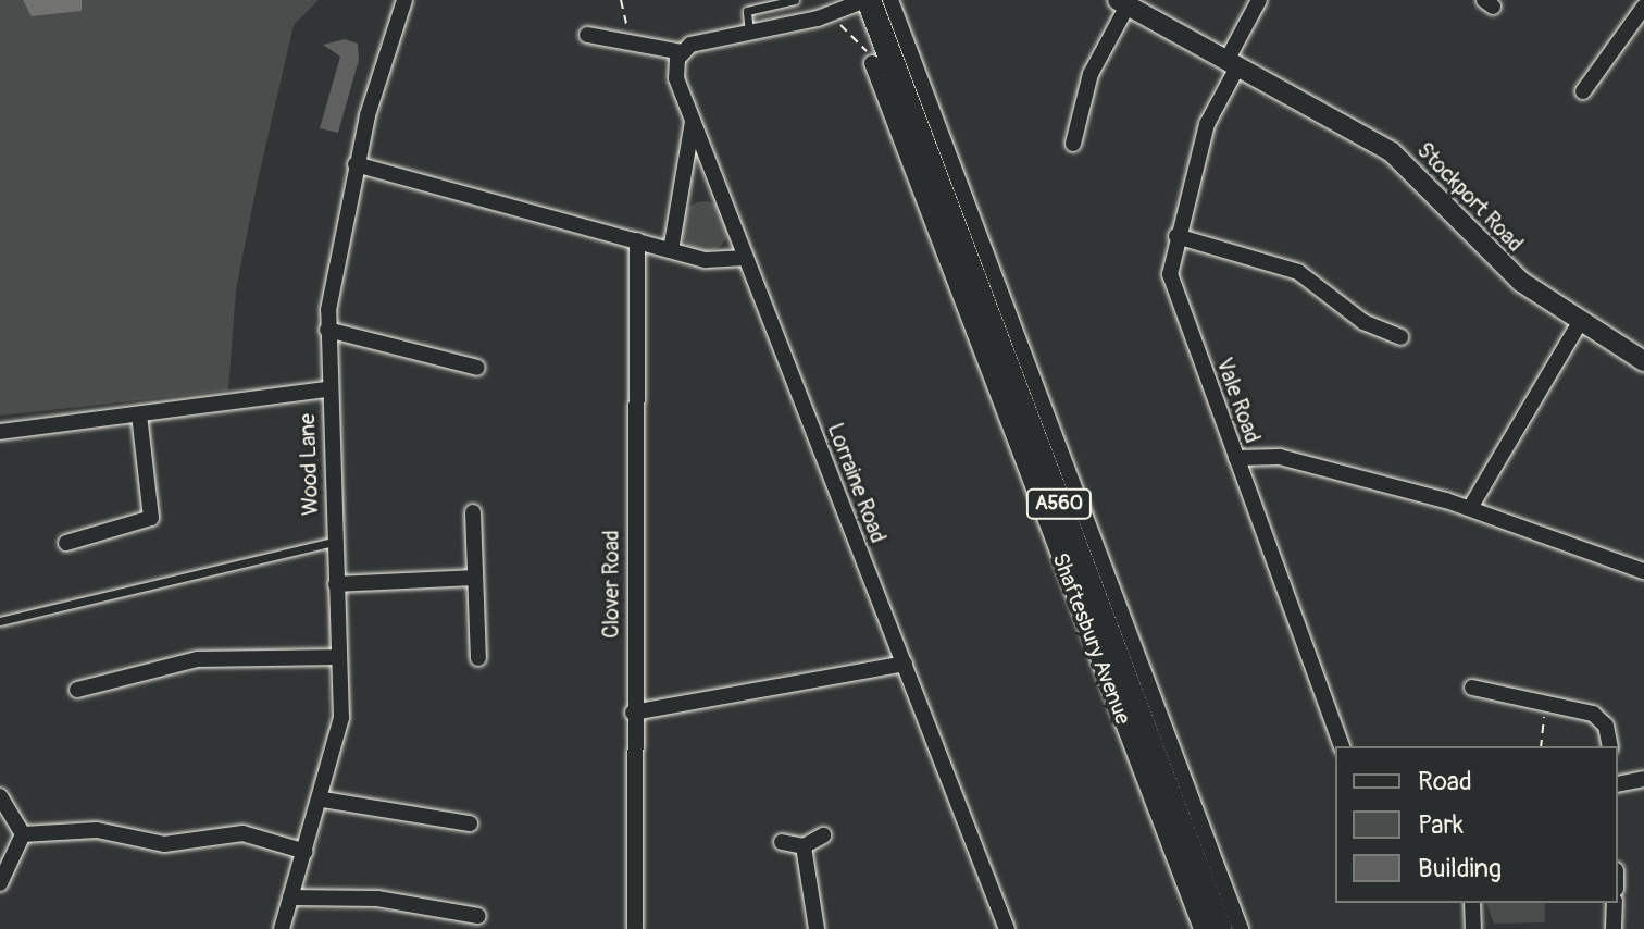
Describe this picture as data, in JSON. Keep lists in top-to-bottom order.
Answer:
{
  "streets": {
    "highway": ["A560", "Shaftesbury Avenue"],
    "main road": ["Stockport Road"],
    "street": [
      "Vale Road",
      "Wood Lane",
      "Lorraine Road",
      "Clover Road"
    ]
  },
  "crossings": [
    ["Stockport Road", "Vale Road"]
  ],
  "legend": ["Road", "Park", "Building"]
}
